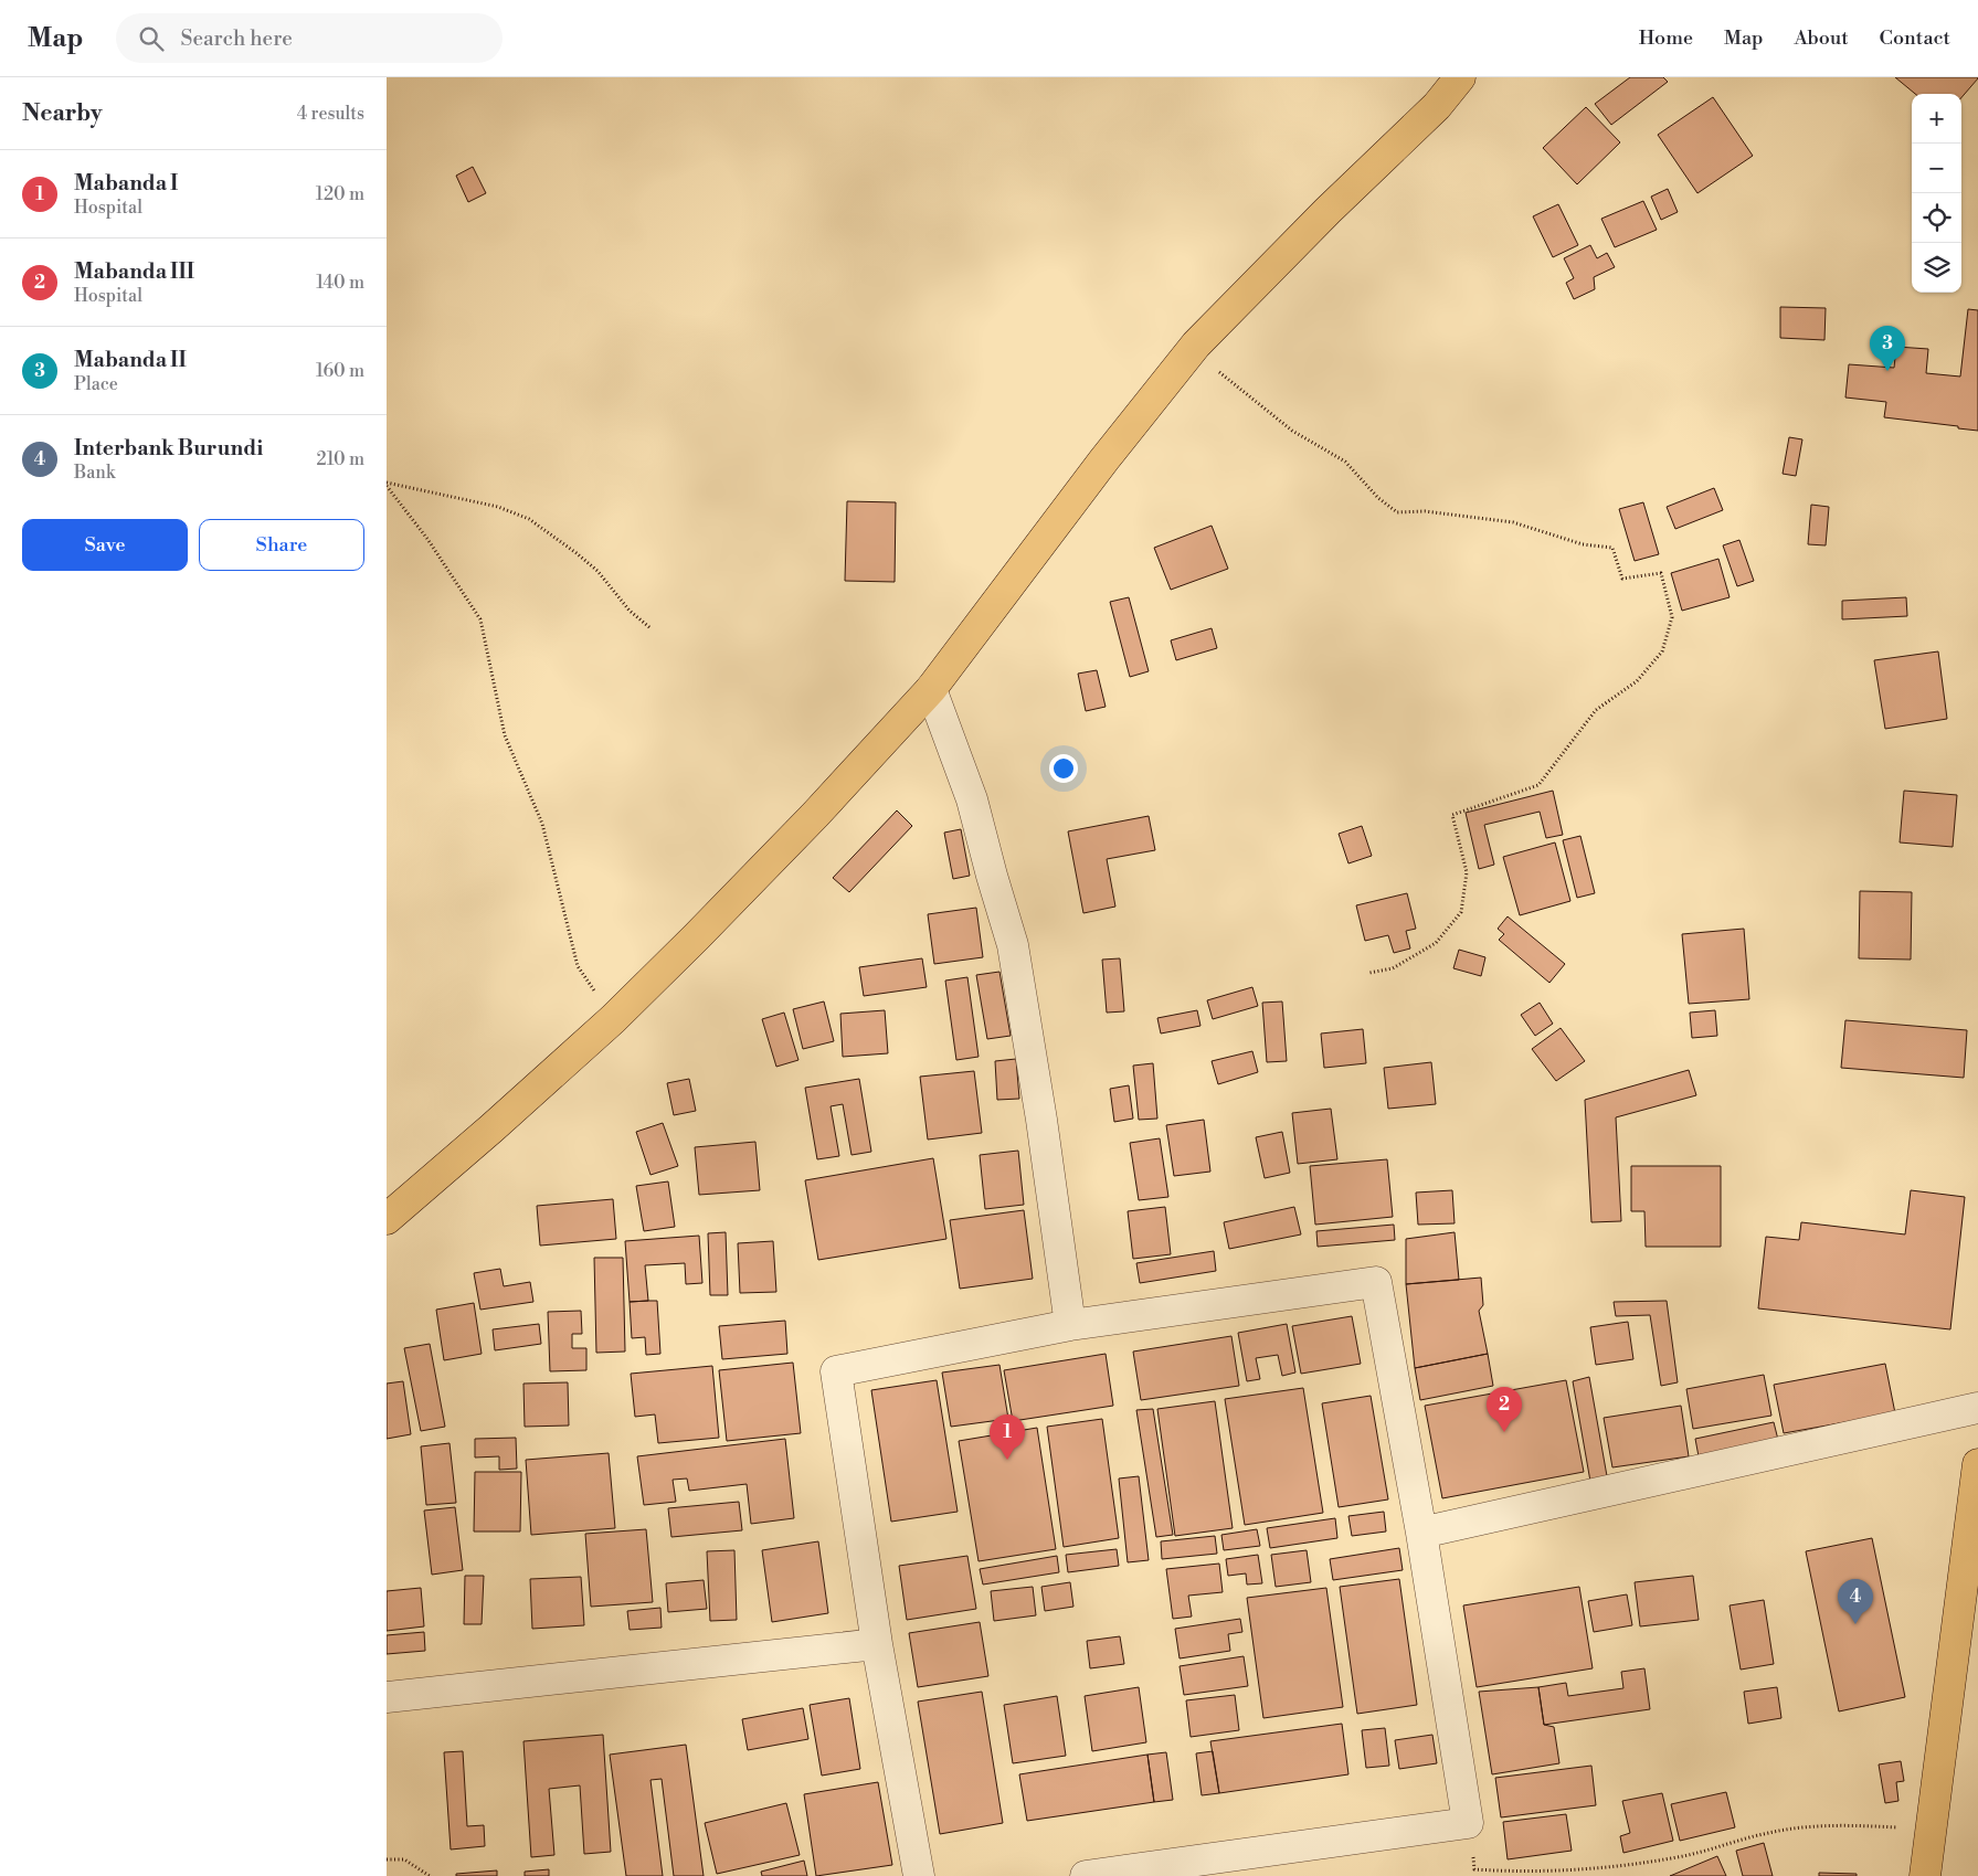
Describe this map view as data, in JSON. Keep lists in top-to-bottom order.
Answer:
{
  "page": {
    "header": "Map",
    "search": "Search here",
    "nav": [
      "Home",
      "Map",
      "About",
      "Contact"
    ],
    "heading": ["Nearby", "4 results"],
    "map_buttons": ["+", "−"],
    "list": [
      {
        "mark": "1",
        "name": "Mabanda I",
        "note": "Hospital",
        "value": "120 m"
      },
      {
        "mark": "2",
        "name": "Mabanda III",
        "note": "Hospital",
        "value": "140 m"
      },
      {
        "mark": "3",
        "name": "Mabanda II",
        "note": "Place",
        "value": "160 m"
      },
      {
        "mark": "4",
        "name": "Interbank Burundi",
        "note": "Bank",
        "value": "210 m"
      }
    ],
    "pins": [
      "3",
      "2",
      "1",
      "4"
    ],
    "buttons": ["Save", "Share"]
  }
}
